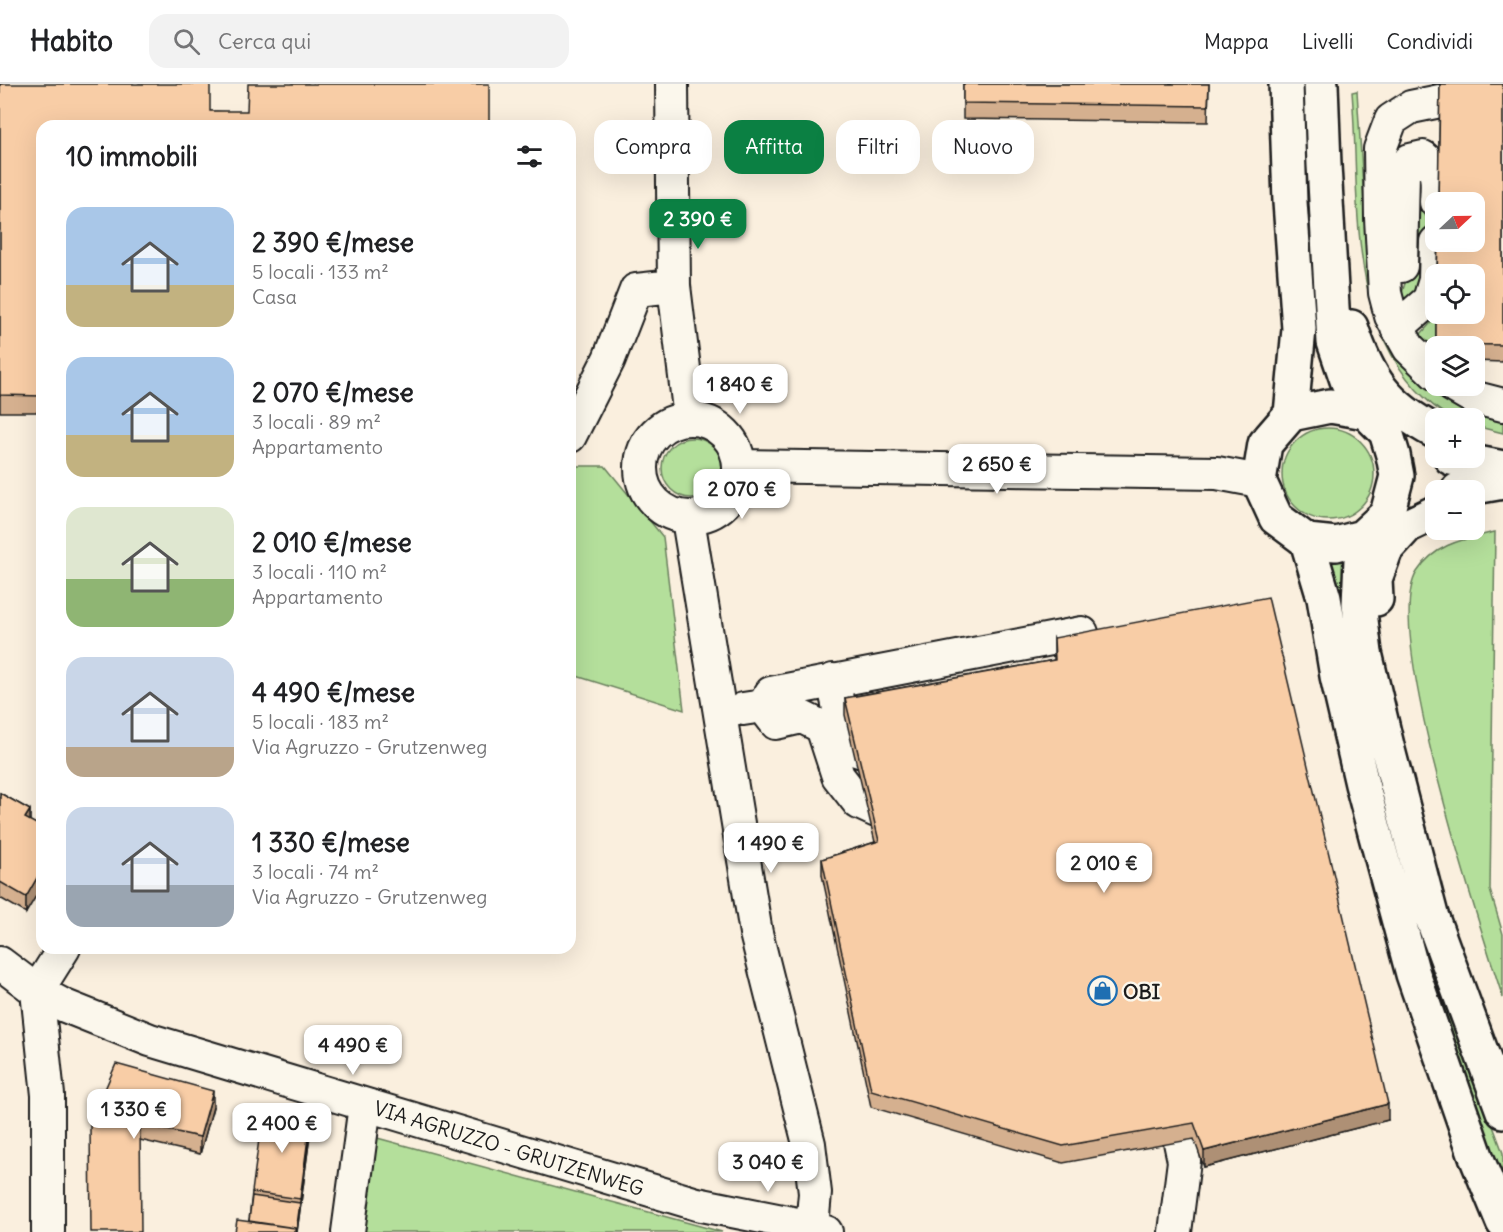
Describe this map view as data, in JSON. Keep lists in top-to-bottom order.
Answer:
{
  "streets": {
    "street": ["VIA AGRUZZO - GRUTZENWEG"]
  },
  "places": {
    "shop": ["OBI"]
  },
  "north": "right",
  "page": {
    "header": "Habito",
    "search": "Cerca qui",
    "nav": ["Mappa", "Livelli", "Condividi"],
    "chip": [
      "Compra",
      "Affitta",
      "Filtri",
      "Nuovo"
    ],
    "heading": "10 immobili",
    "map_buttons": ["+", "−"],
    "list": [
      {
        "name": "2 390 €/mese",
        "note": "5 locali · 133 m² · Casa"
      },
      {
        "name": "2 070 €/mese",
        "note": "3 locali · 89 m² · Appartamento"
      },
      {
        "name": "2 010 €/mese",
        "note": "3 locali · 110 m² · Appartamento"
      },
      {
        "name": "4 490 €/mese",
        "note": "5 locali · 183 m² · Via Agruzzo - Grutzenweg"
      },
      {
        "name": "1 330 €/mese",
        "note": "3 locali · 74 m² · Via Agruzzo - Grutzenweg"
      }
    ],
    "price": [
      "2 390 €",
      "1 840 €",
      "2 650 €",
      "2 070 €",
      "1 490 €",
      "2 010 €",
      "4 490 €",
      "1 330 €",
      "2 400 €",
      "3 040 €"
    ]
  }
}
